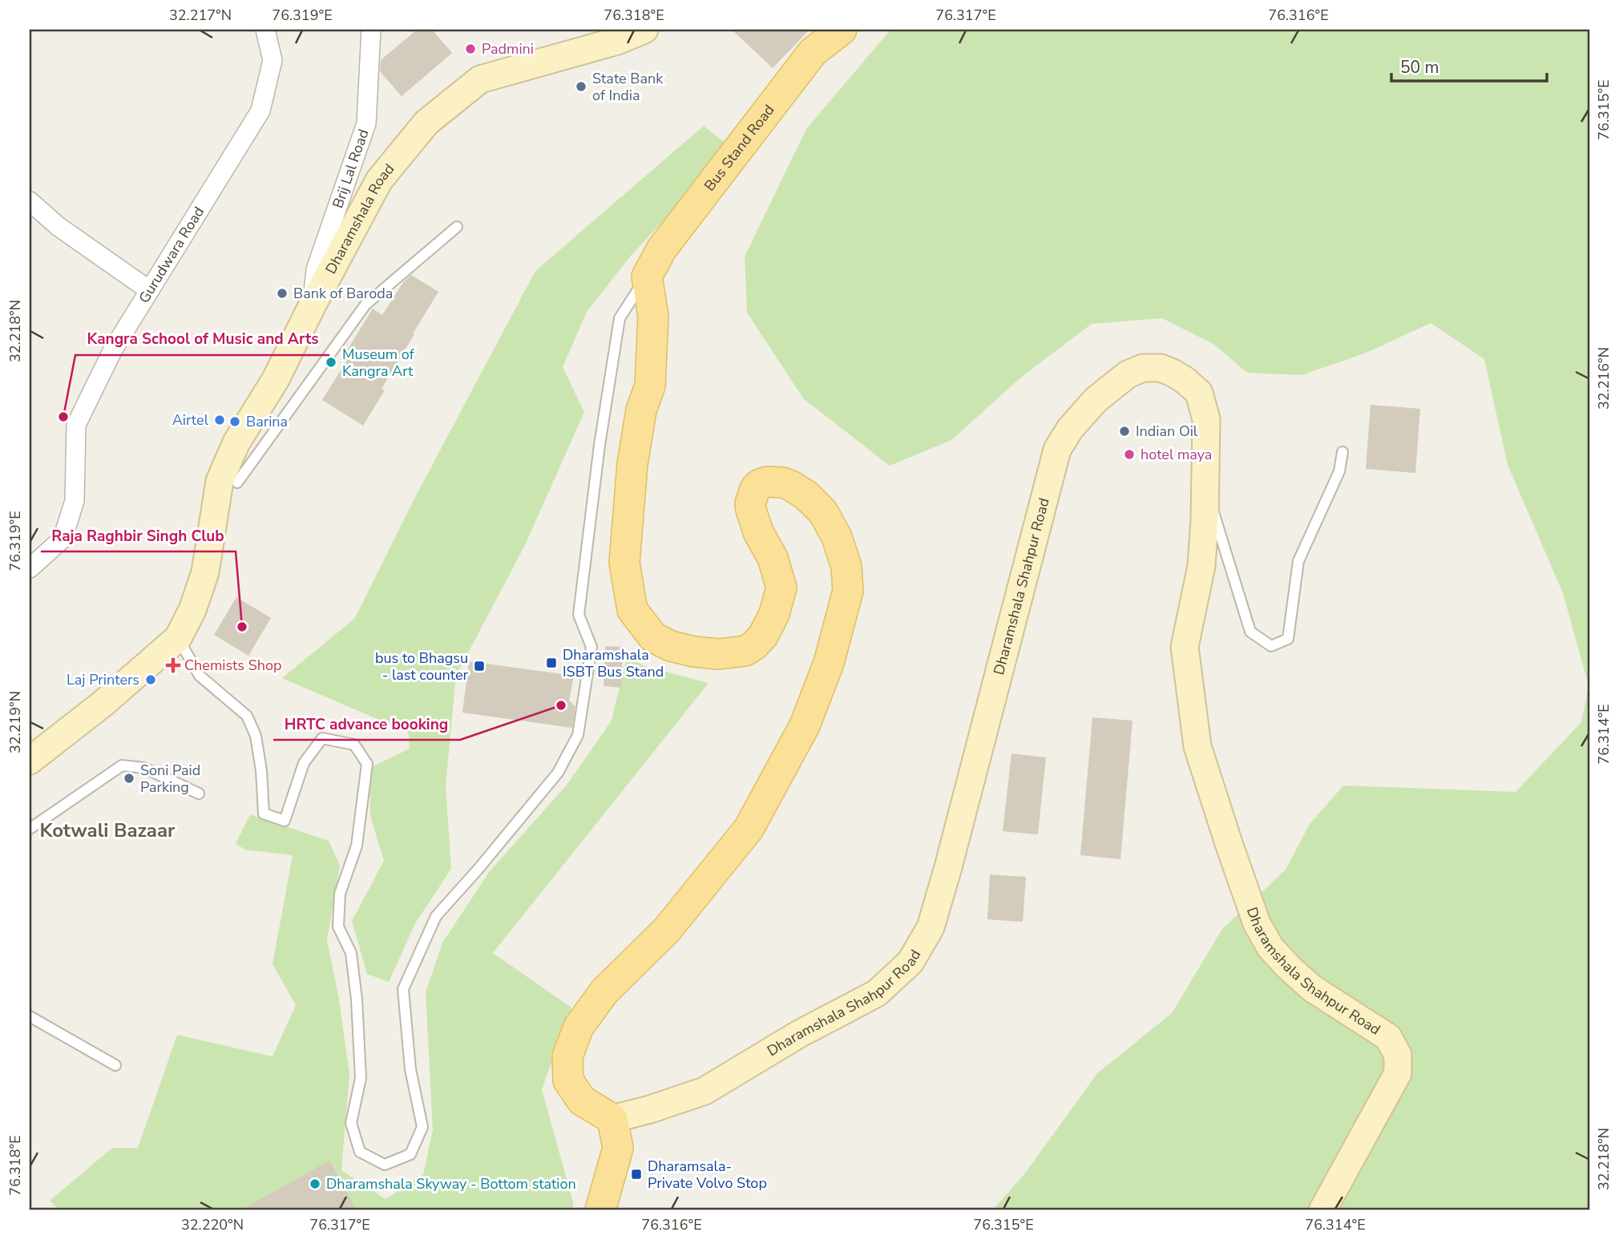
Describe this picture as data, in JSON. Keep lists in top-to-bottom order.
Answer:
{
  "streets": {
    "main road": ["Bus Stand Road", "Dharamshala Road", "Dharamshala Shahpur Road"],
    "street": ["Brij Lal Road", "Gurudwara Road"]
  },
  "crossings": [
    ["Brij Lal Road", "Dharamshala Road"]
  ],
  "districts": ["Kotwali Bazaar"],
  "places": {
    "other": [
      "Padmini",
      "State Bank of India",
      "Bank of Baroda",
      "Museum of Kangra Art",
      "Kangra School of Music and Arts",
      "Airtel",
      "Barina",
      "Indian Oil",
      "hotel maya",
      "Raja Raghbir Singh Club",
      "Laj Printers",
      "HRTC advance booking",
      "Soni Paid Parking",
      "Dharamshala Skyway - Bottom station"
    ],
    "transit": ["Dharamshala ISBT Bus Stand", "bus to Bhagsu - last counter", "Dharamsala- Private Volvo Stop"],
    "health": ["Chemists Shop"]
  },
  "scale_bar": "50 m",
  "coordinates": [
    "32.217°N",
    "76.319°E",
    "76.318°E",
    "76.317°E",
    "76.316°E",
    "76.315°E",
    "32.218°N",
    "32.216°N",
    "32.219°N",
    "76.314°E",
    "32.220°N"
  ]
}
